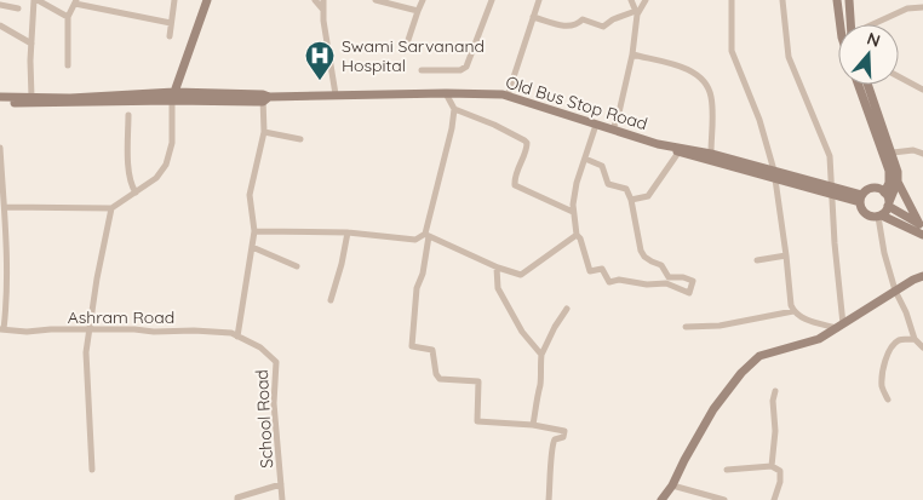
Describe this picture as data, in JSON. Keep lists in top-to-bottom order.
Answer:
{
  "streets": {
    "street": ["Old Bus Stop Road", "Ashram Road", "School Road"]
  },
  "crossings": [
    ["Ashram Road", "School Road"]
  ],
  "places": {
    "hospital": ["Swami Sarvanand Hospital"]
  },
  "north": "top"
}
